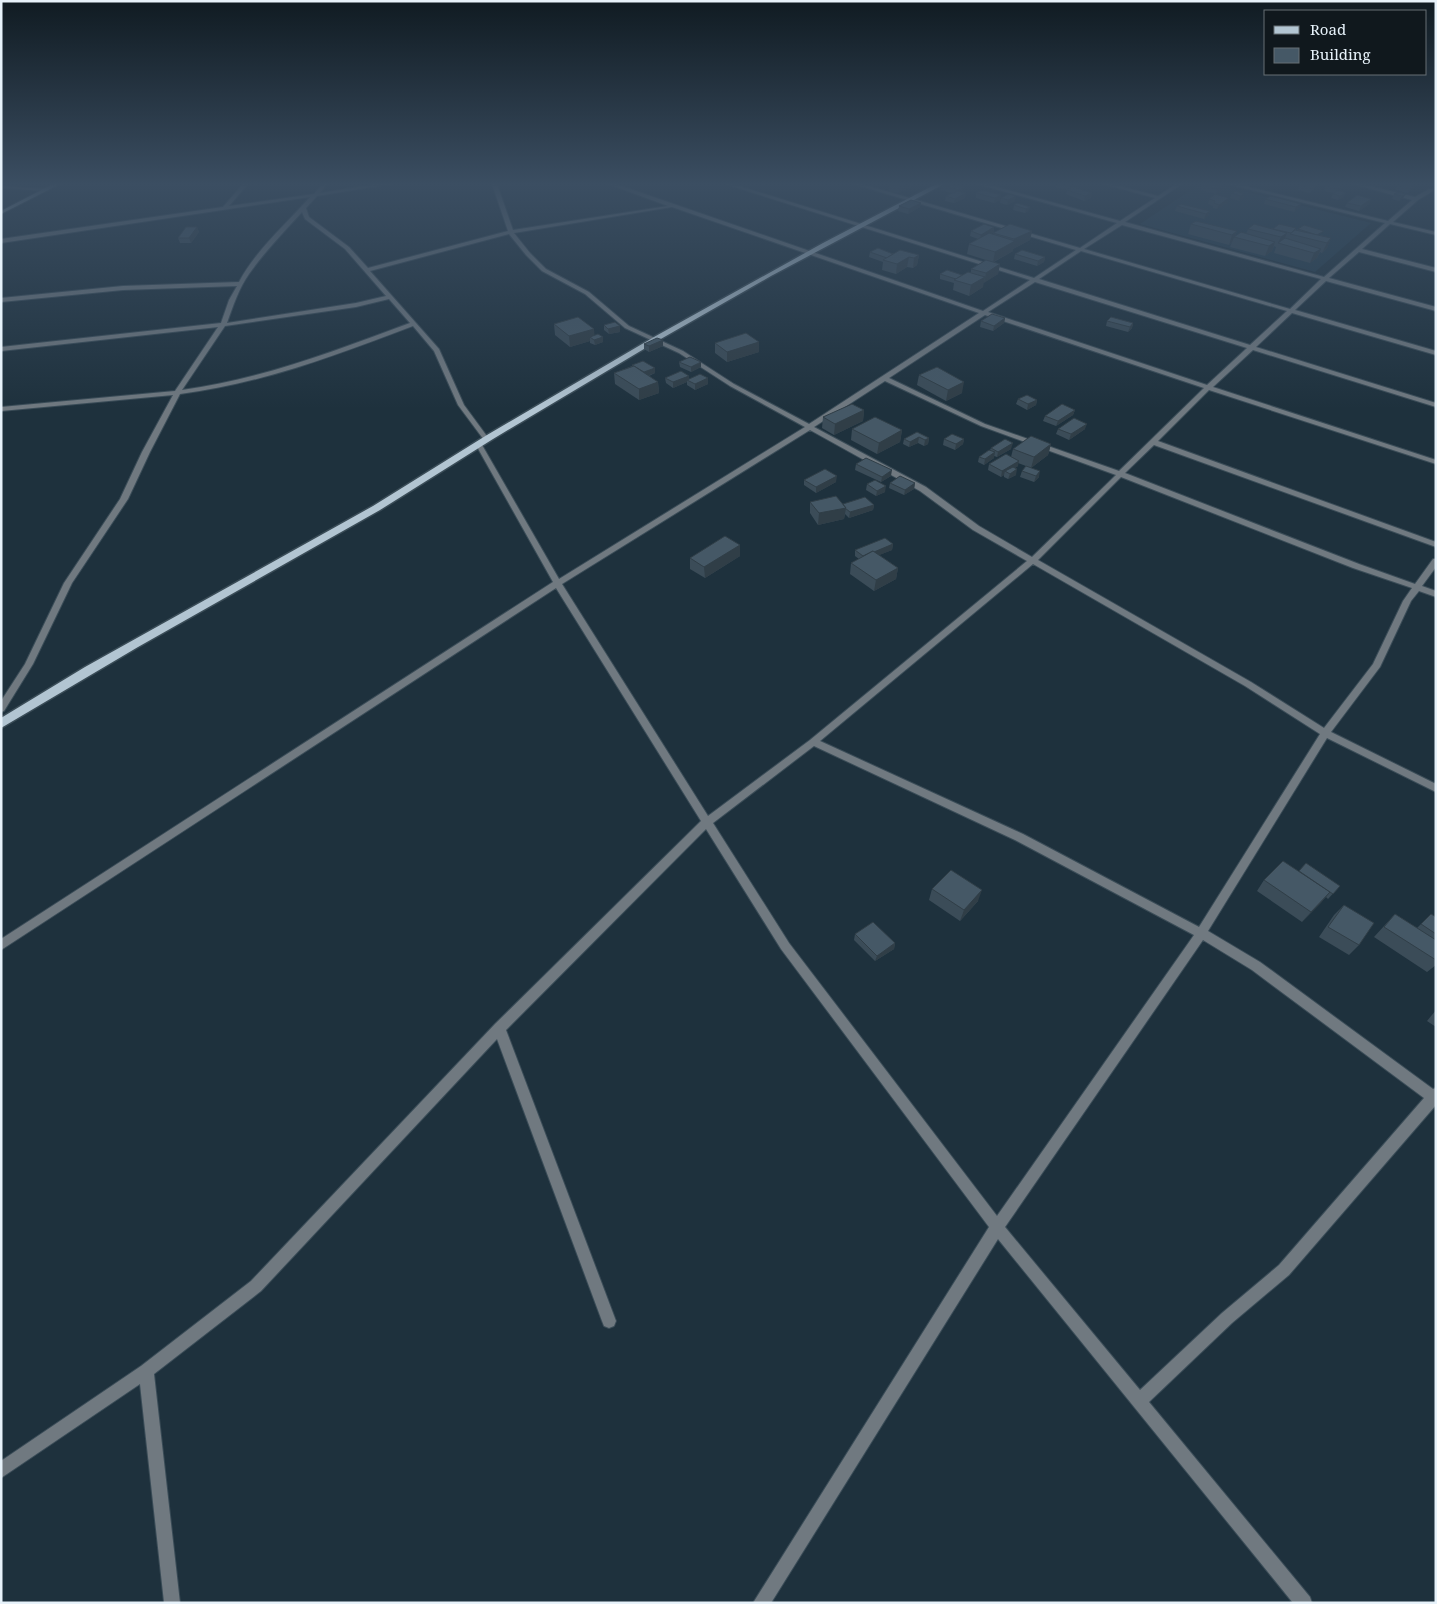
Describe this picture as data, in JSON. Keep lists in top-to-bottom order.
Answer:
{
  "legend": ["Road", "Building"]
}
